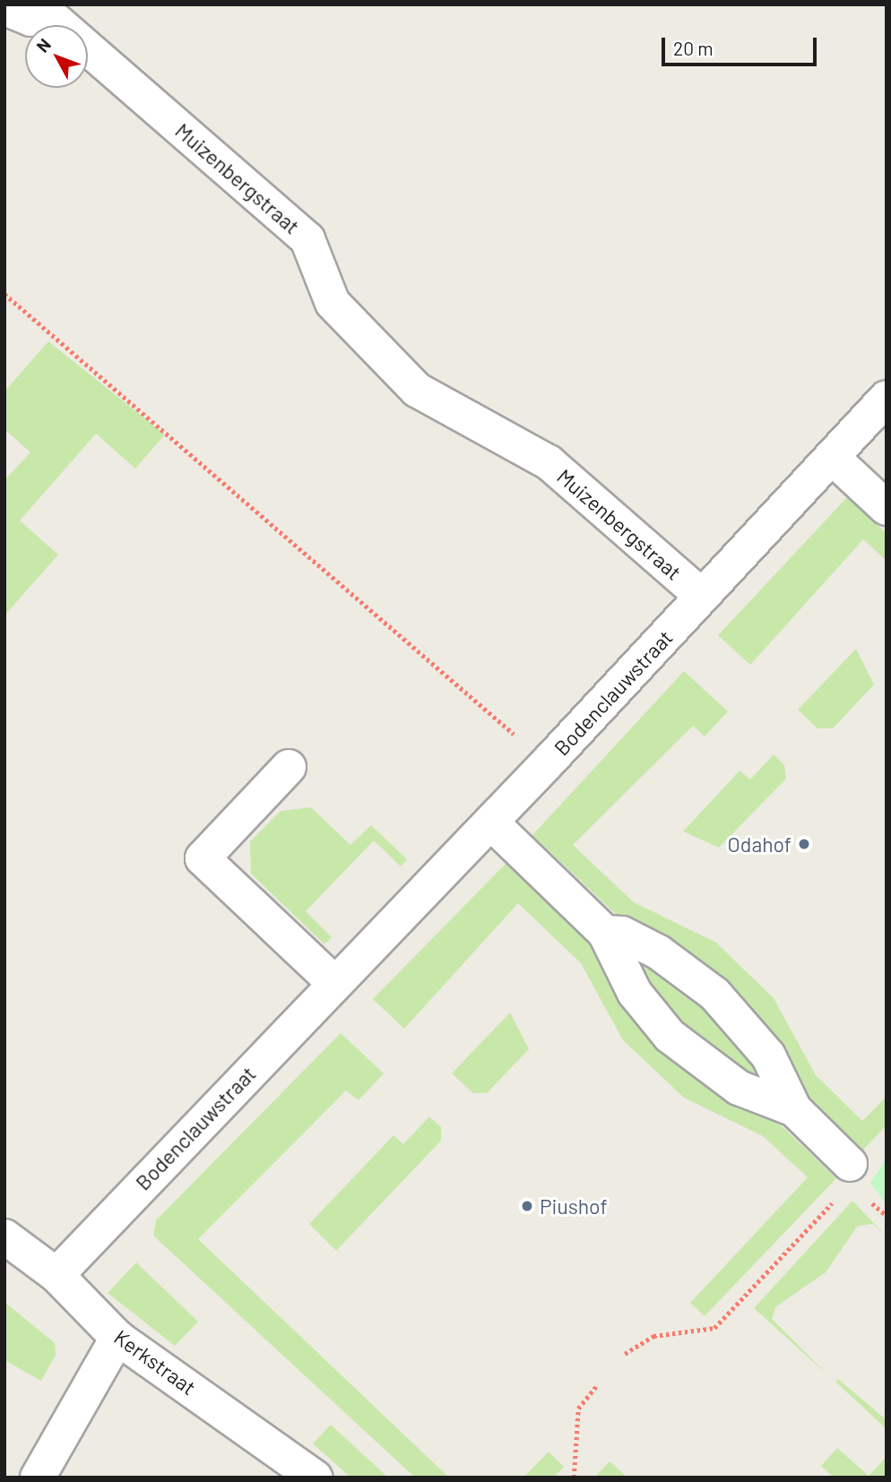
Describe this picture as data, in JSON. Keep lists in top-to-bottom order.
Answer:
{
  "streets": {
    "street": ["Muizenbergstraat", "Bodenclauwstraat", "Kerkstraat"]
  },
  "crossings": [
    ["Muizenbergstraat", "Bodenclauwstraat"],
    ["Bodenclauwstraat", "Kerkstraat"]
  ],
  "places": ["Odahof", "Piushof"],
  "scale_bar": "20 m",
  "north": "top left"
}
